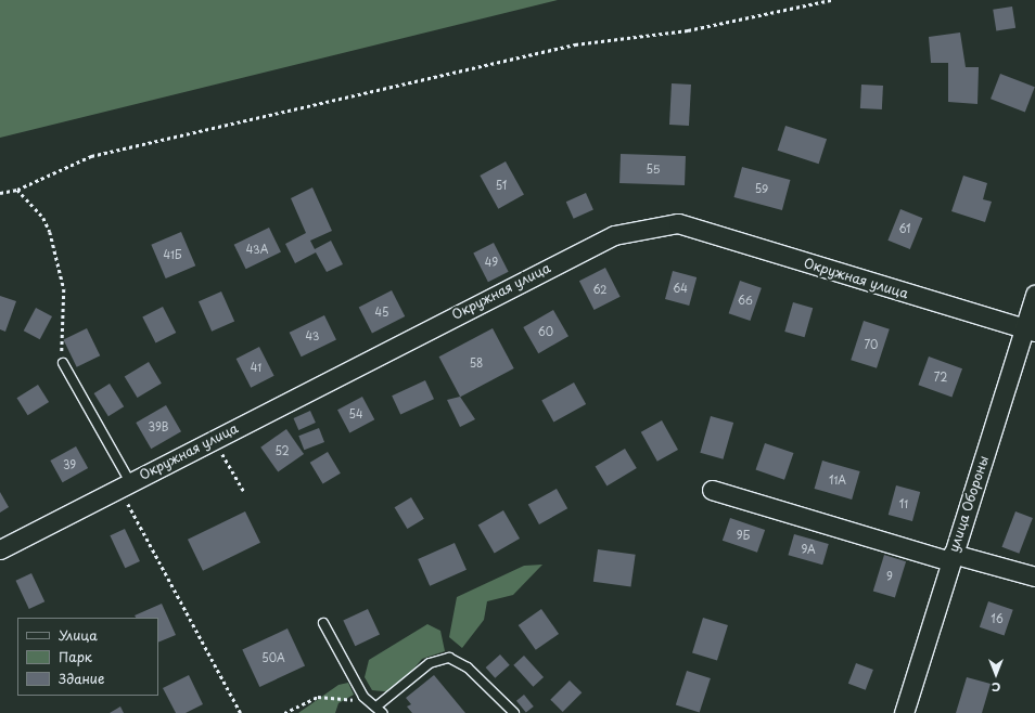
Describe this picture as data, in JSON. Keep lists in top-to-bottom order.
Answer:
{
  "streets": {
    "street": ["Окружная улица", "улица Обороны"]
  },
  "crossings": [
    ["Окружная улица", "улица Обороны"]
  ],
  "house_numbers": [
    "55",
    "51",
    "59",
    "61",
    "43А",
    "41Б",
    "49",
    "64",
    "62",
    "66",
    "45",
    "60",
    "43",
    "70",
    "58",
    "41",
    "72",
    "54",
    "39В",
    "52",
    "39",
    "11А",
    "11",
    "9Б",
    "9А",
    "9",
    "16",
    "50А"
  ],
  "legend": ["Улица", "Парк", "Здание"],
  "north": "bottom"
}
